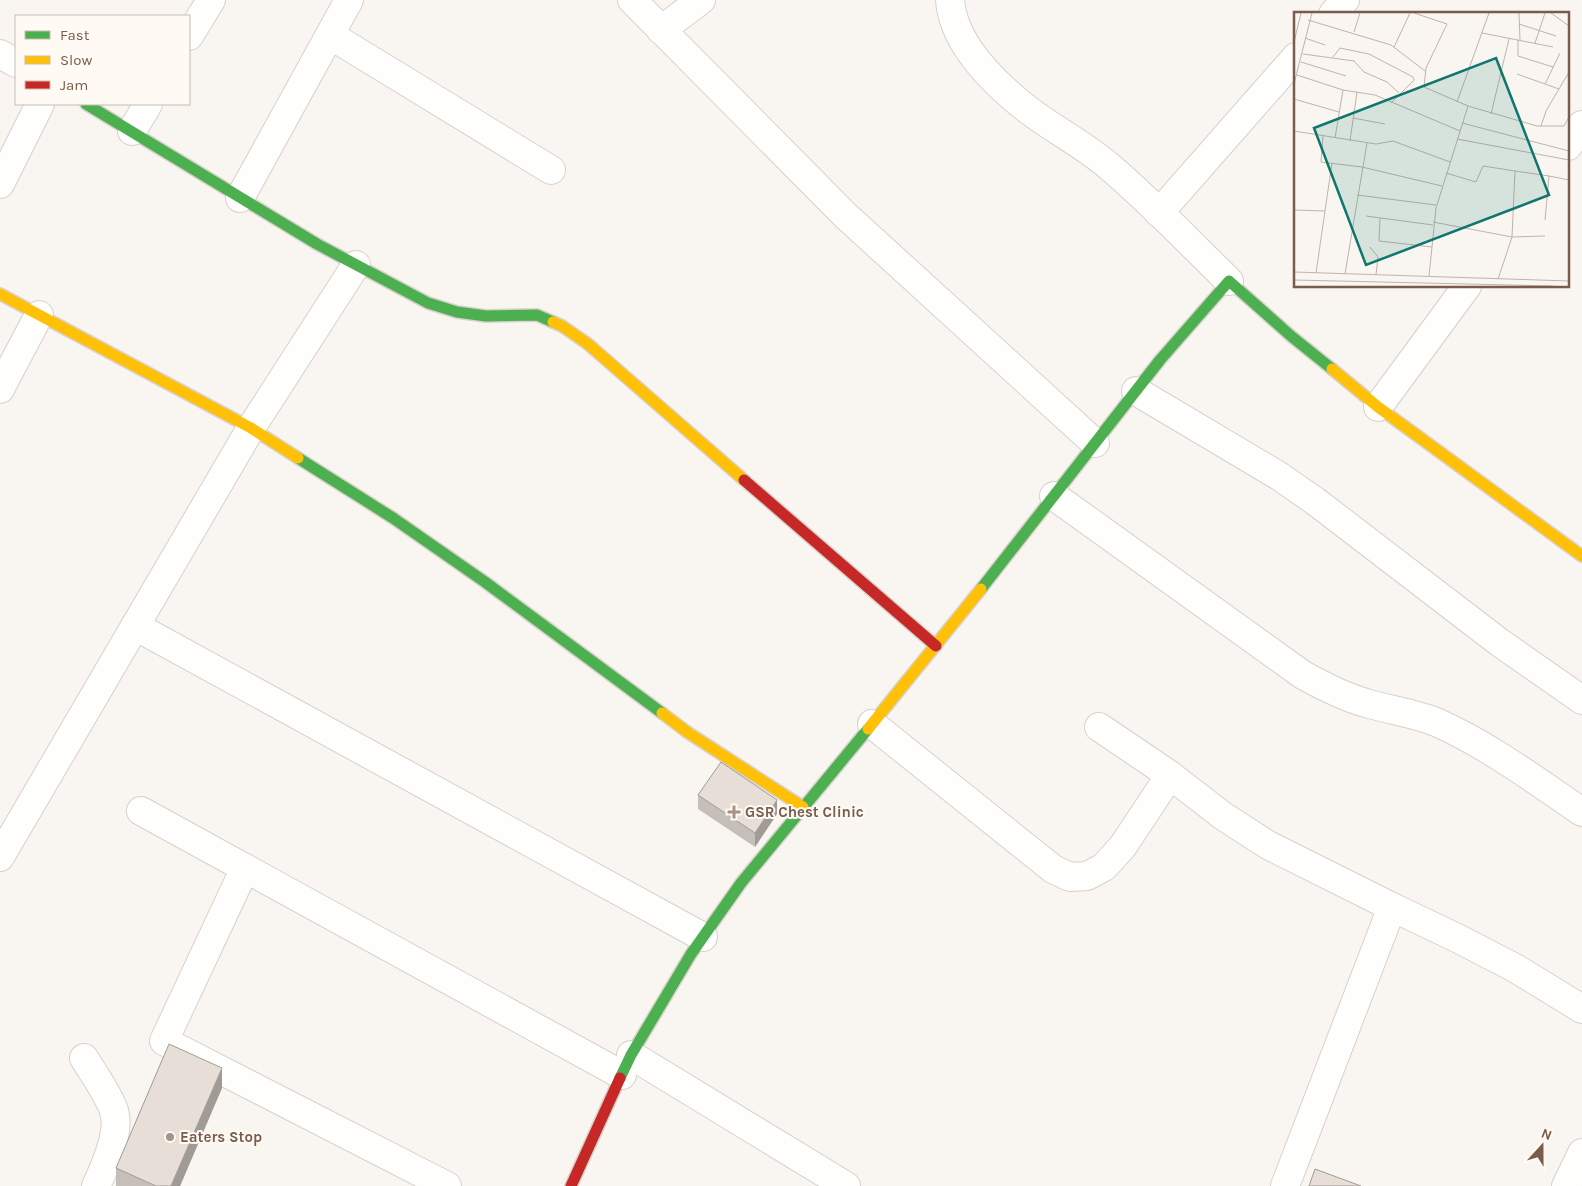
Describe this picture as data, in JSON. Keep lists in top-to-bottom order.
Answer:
{
  "places": {
    "health": ["GSR Chest Clinic"],
    "other": ["Eaters Stop"]
  },
  "legend": ["Fast", "Slow", "Jam"],
  "north": "top"
}
